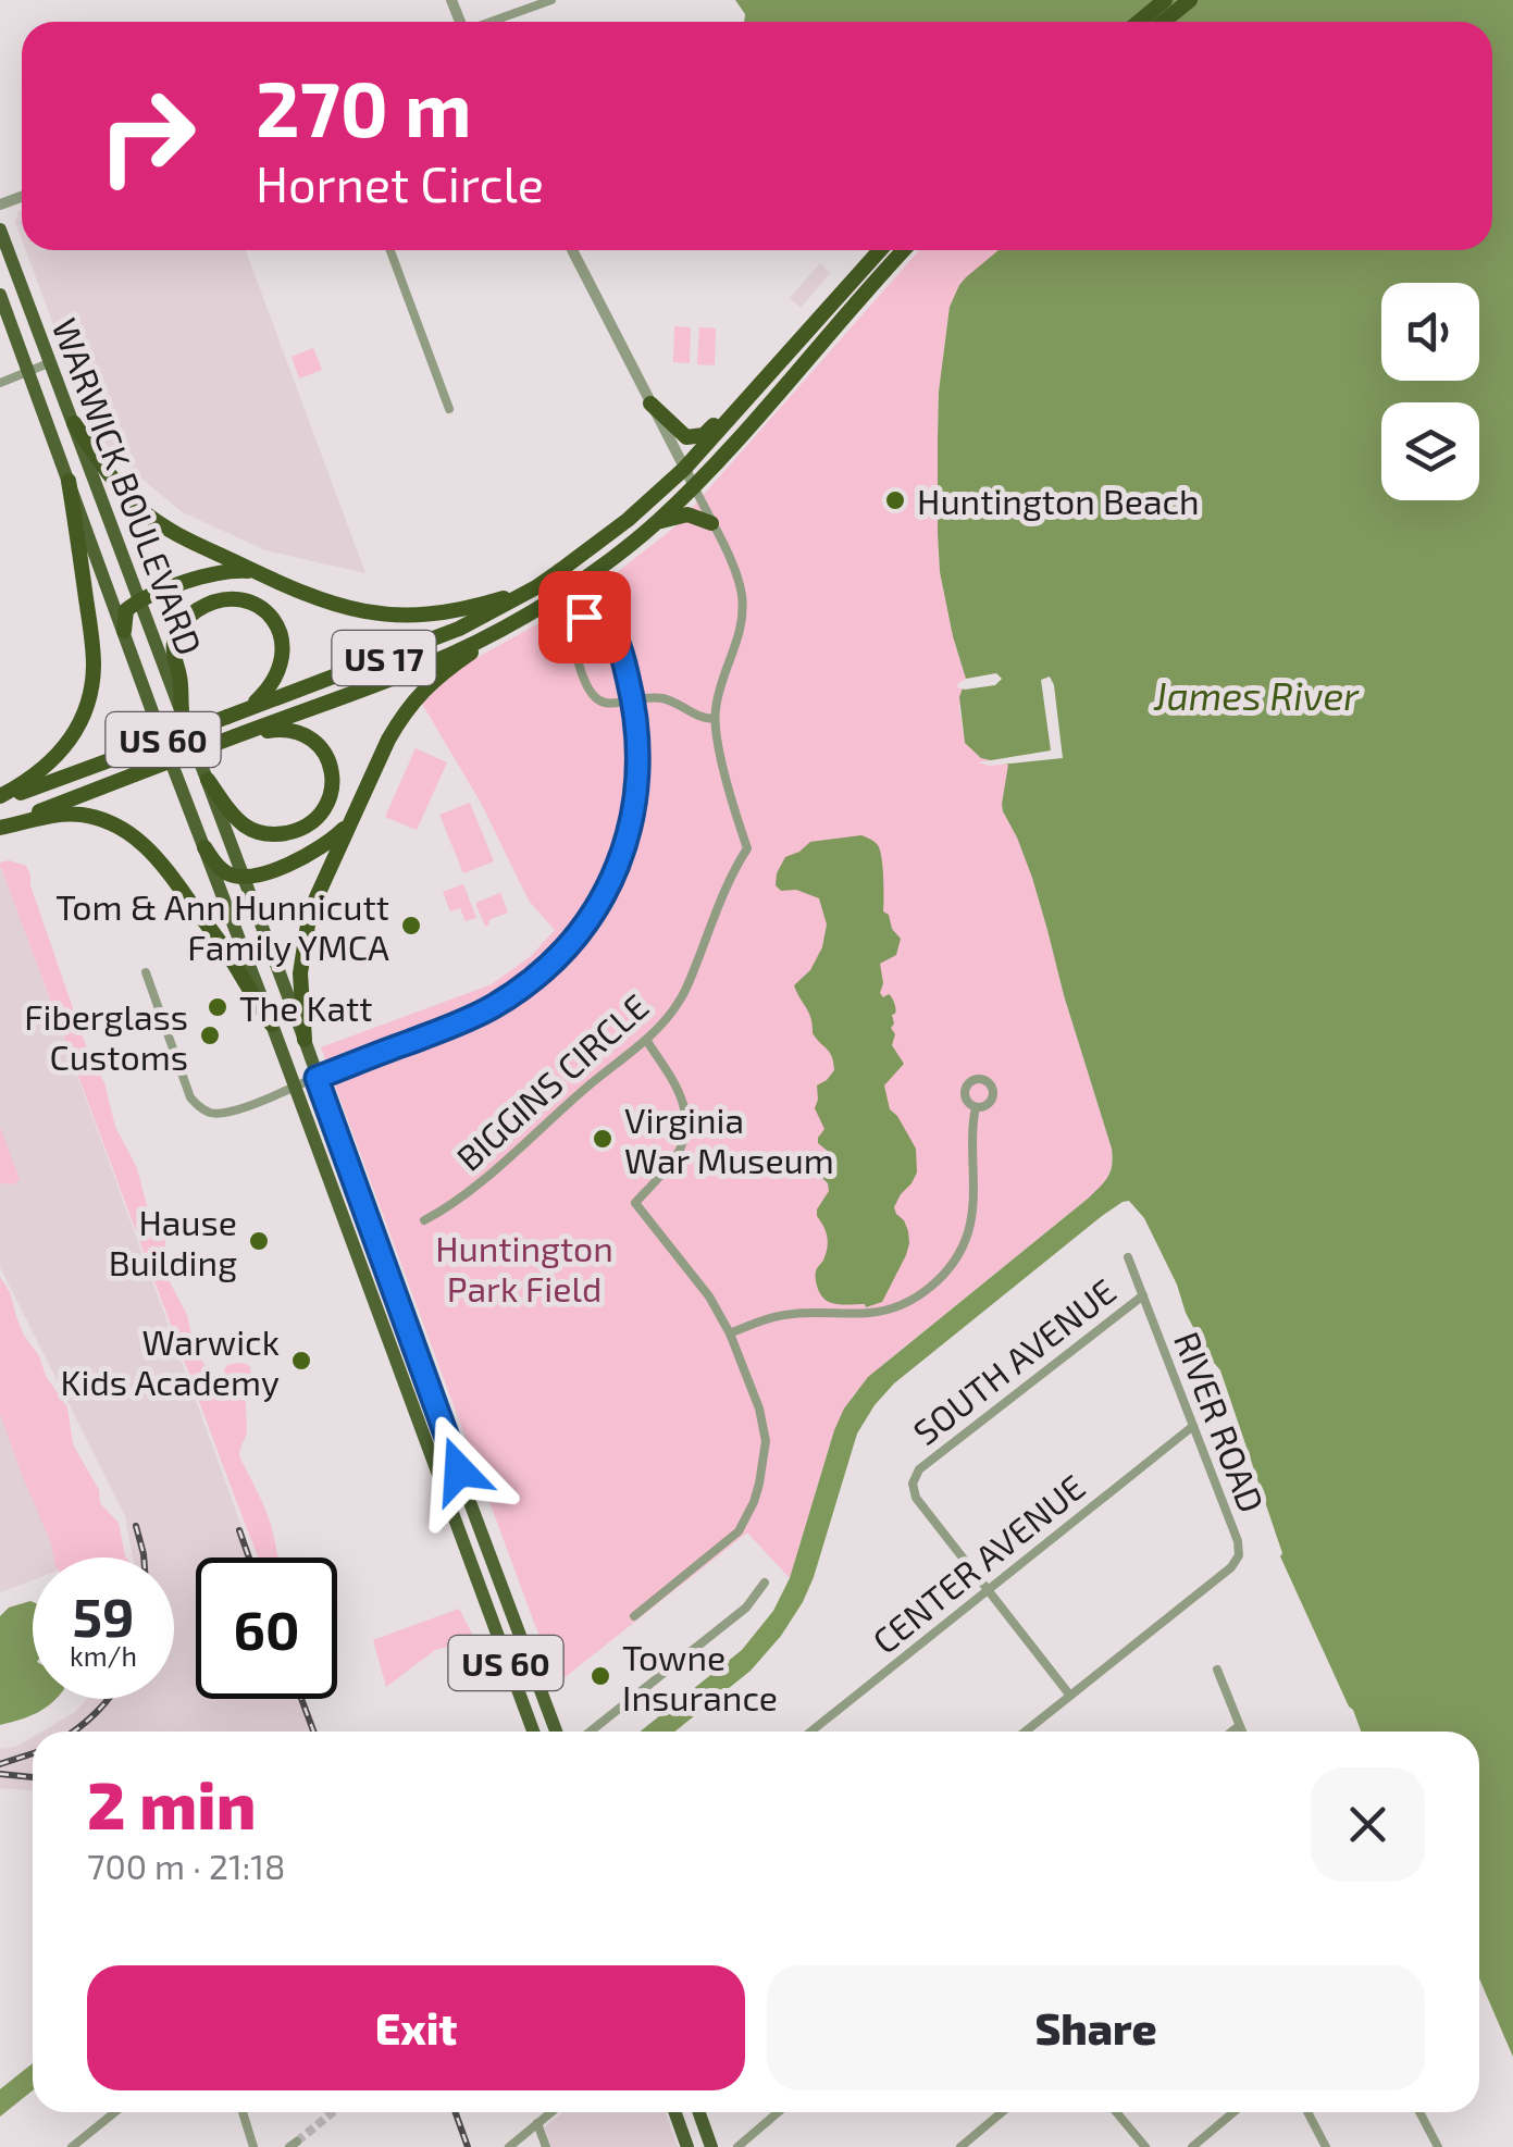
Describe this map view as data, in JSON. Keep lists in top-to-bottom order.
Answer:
{
  "streets": {
    "highway": ["US 17"],
    "main road": ["WARWICK BOULEVARD", "US 60"],
    "street": [
      "BIGGINS CIRCLE",
      "SOUTH AVENUE",
      "RIVER ROAD",
      "CENTER AVENUE"
    ]
  },
  "crossings": [
    ["SOUTH AVENUE", "RIVER ROAD"],
    ["SOUTH AVENUE", "CENTER AVENUE"],
    ["RIVER ROAD", "CENTER AVENUE"]
  ],
  "water": ["James River"],
  "parks": ["Huntington Park Field"],
  "places": [
    "Huntington Beach",
    "Tom & Ann Hunnicutt Family YMCA",
    "The Katt",
    "Fiberglass Customs",
    "Virginia War Museum",
    "Hause Building",
    "Warwick Kids Academy",
    "Towne Insurance"
  ],
  "page": {
    "turn": ["270 m", "Hornet Circle"],
    "speed": "59 km/h",
    "limit": "60",
    "heading": ["2 min", "700 m · 21:18"],
    "buttons": ["Exit", "Share"]
  }
}
